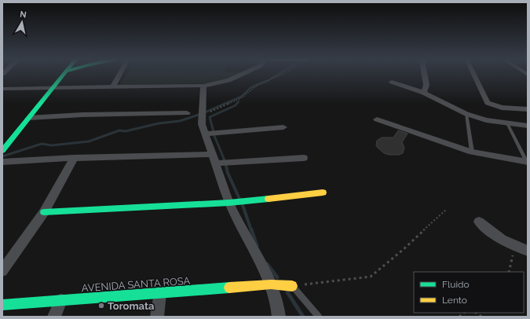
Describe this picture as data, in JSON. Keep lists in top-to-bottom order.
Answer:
{
  "streets": {
    "street": ["AVENIDA SANTA ROSA"]
  },
  "places": ["Toromata"],
  "legend": ["Fluido", "Lento"],
  "north": "top"
}
